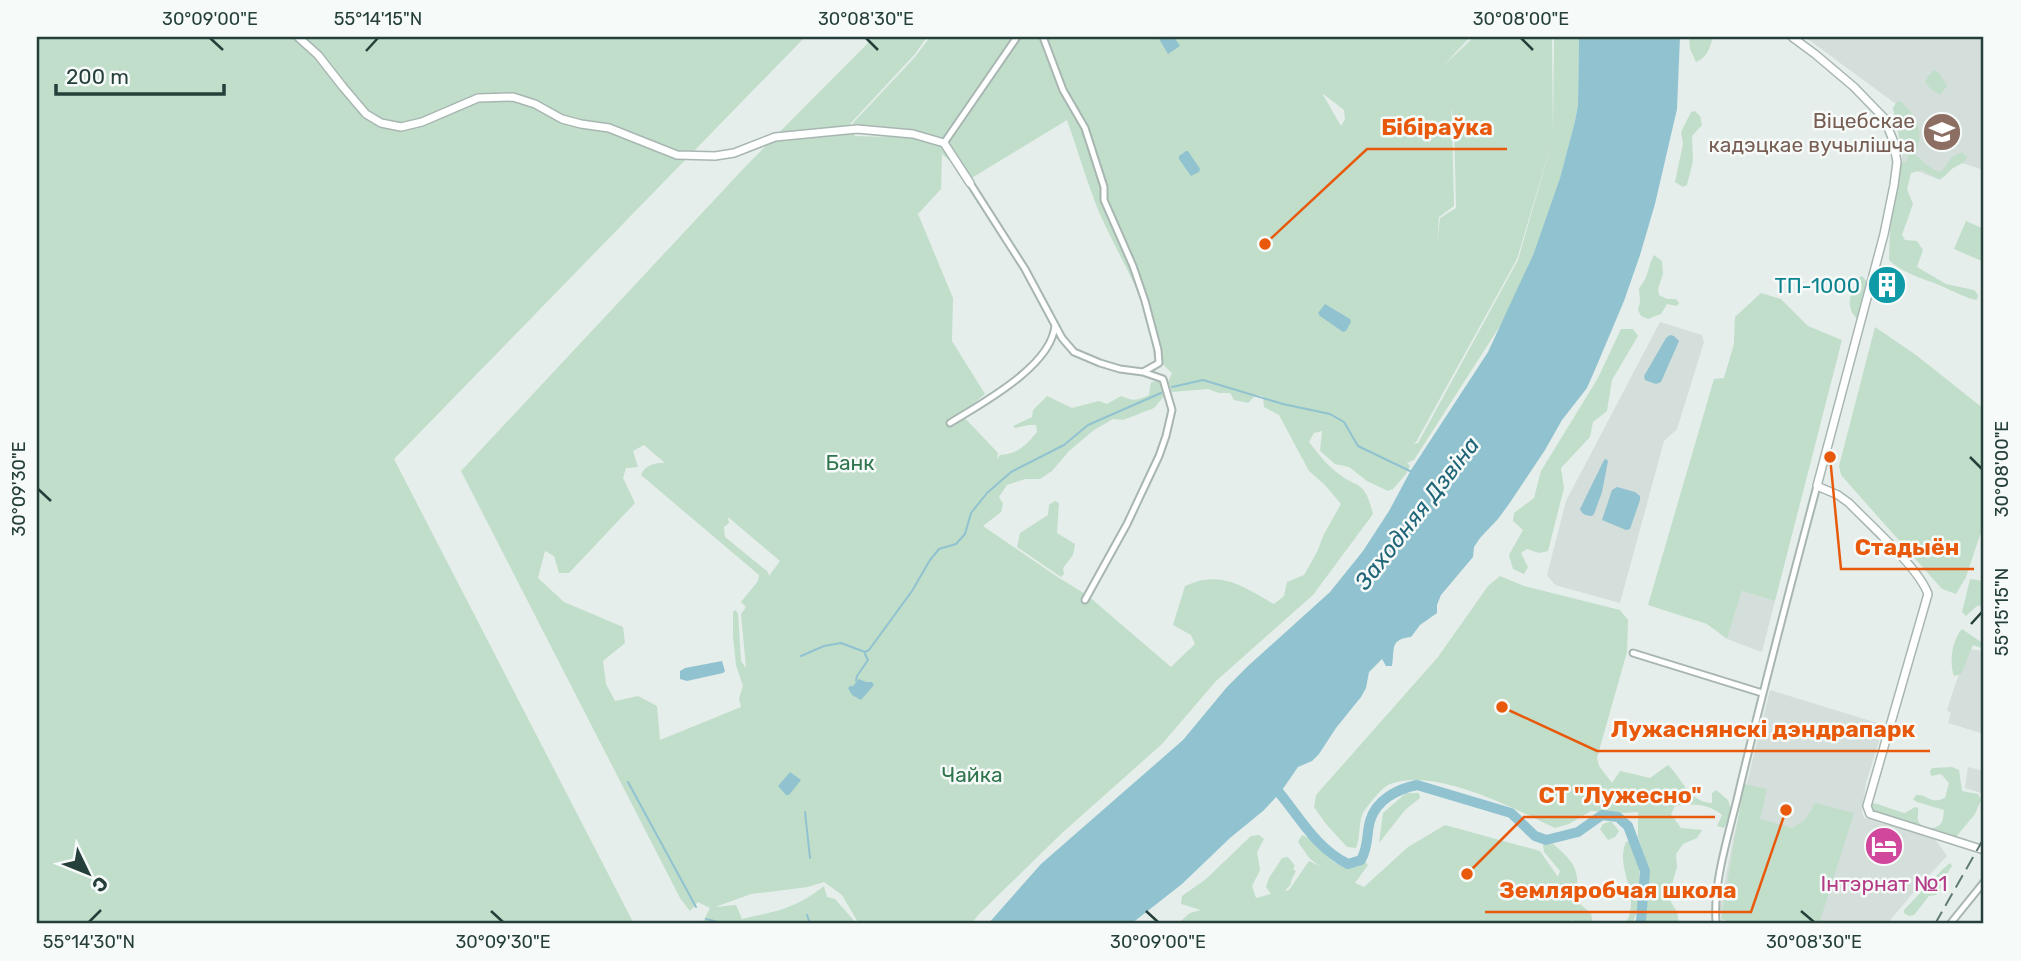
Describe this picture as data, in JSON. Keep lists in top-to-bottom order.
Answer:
{
  "water": ["Заходняя Дзвіна"],
  "parks": ["Банк", "Чайка"],
  "places": {
    "school or university": ["Віцебскае кадэцкае вучылішча"],
    "other": [
      "Бібіраўка",
      "Стадыён",
      "Лужаснянскі дэндрапарк",
      "Земляробчая школа",
      "СТ \"Лужесно\""
    ],
    "building": ["ТП-1000"],
    "hotel": ["Інтэрнат №1"]
  },
  "scale_bar": "200 m",
  "north": "bottom right",
  "coordinates": [
    "30°09'00\"E",
    "55°14'15\"N",
    "30°08'30\"E",
    "30°08'00\"E",
    "30°09'30\"E",
    "55°15'15\"N",
    "55°14'30\"N"
  ]
}
